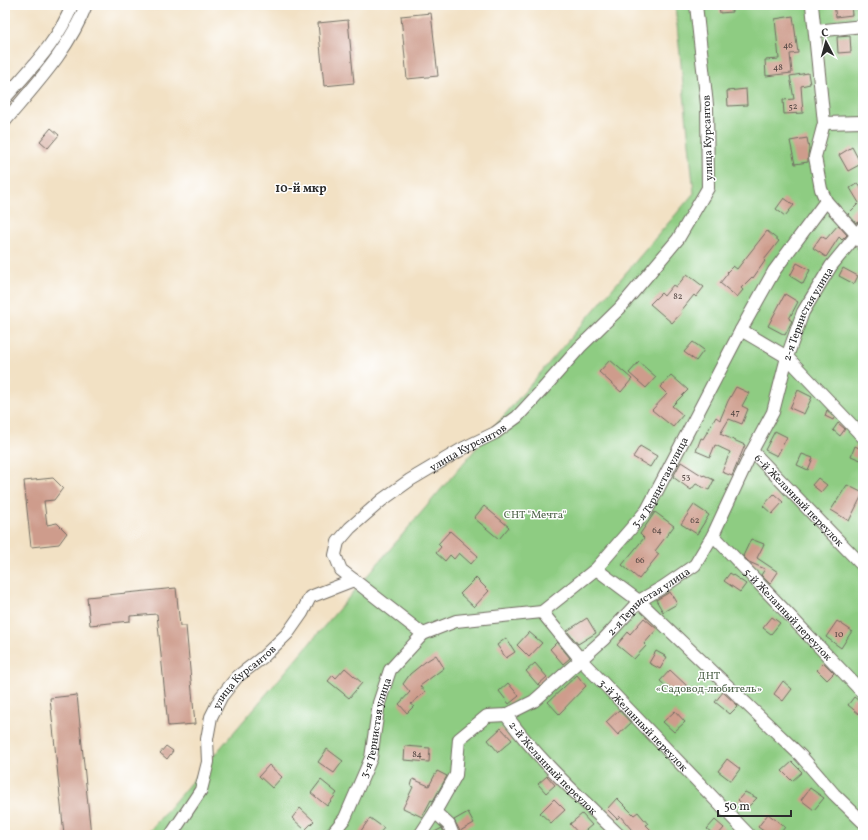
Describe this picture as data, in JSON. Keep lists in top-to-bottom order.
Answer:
{
  "streets": {
    "street": [
      "улица Курсантов",
      "2-я Тернистая улица",
      "3-я Тернистая улица",
      "6-й Желанный переулок",
      "5-й Желанный переулок",
      "3-й Желанный переулок",
      "2-й Желанный переулок"
    ]
  },
  "crossings": [
    ["2-я Тернистая улица", "6-й Желанный переулок"],
    ["2-я Тернистая улица", "5-й Желанный переулок"],
    ["2-я Тернистая улица", "3-й Желанный переулок"],
    ["2-я Тернистая улица", "2-й Желанный переулок"],
    ["3-я Тернистая улица", "3-й Желанный переулок"]
  ],
  "districts": ["10-й мкр"],
  "parks": ["СНТ \"Мечта\"", "ДНТ «Садовод-любитель»"],
  "house_numbers": [
    "46",
    "48",
    "52",
    "82",
    "47",
    "53",
    "62",
    "64",
    "66",
    "10",
    "84"
  ],
  "scale_bar": "50 m",
  "north": "top"
}
